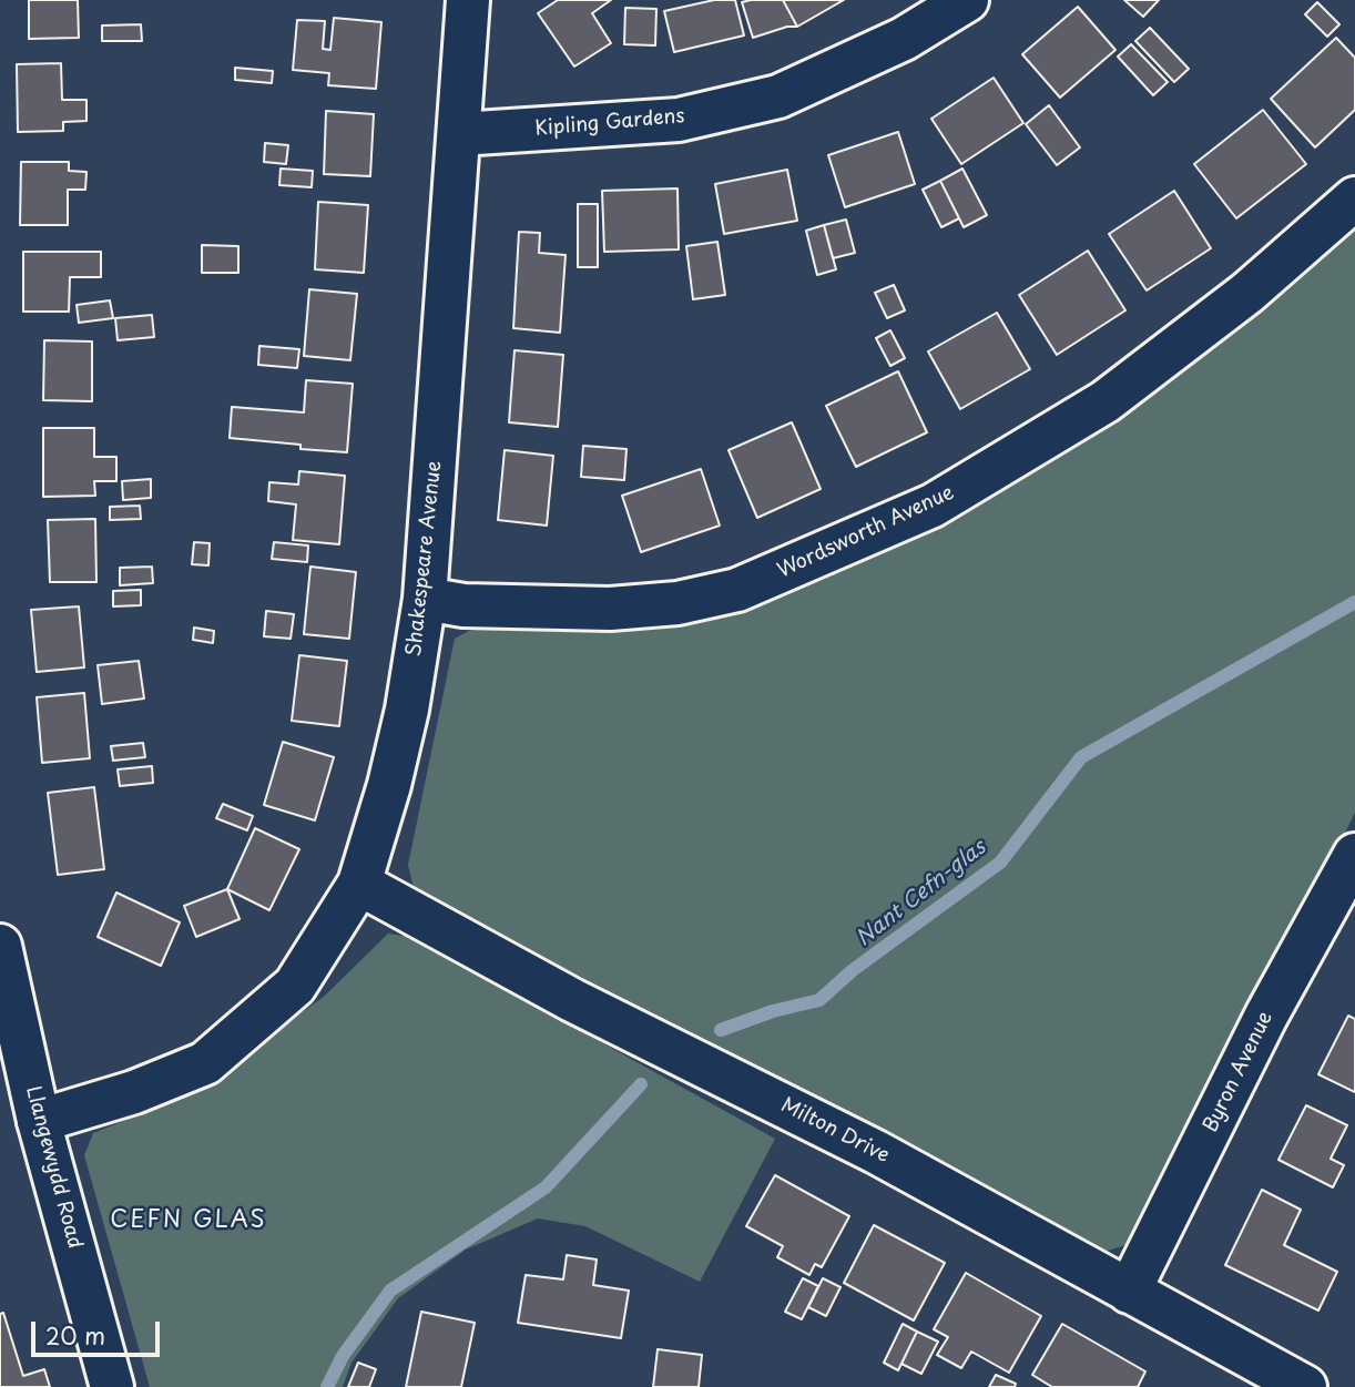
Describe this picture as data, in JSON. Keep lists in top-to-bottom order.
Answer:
{
  "streets": {
    "street": [
      "Kipling Gardens",
      "Wordsworth Avenue",
      "Shakespeare Avenue",
      "Byron Avenue",
      "Milton Drive",
      "Llangewydd Road"
    ]
  },
  "crossings": [
    ["Kipling Gardens", "Shakespeare Avenue"],
    ["Wordsworth Avenue", "Shakespeare Avenue"],
    ["Shakespeare Avenue", "Milton Drive"],
    ["Shakespeare Avenue", "Llangewydd Road"],
    ["Byron Avenue", "Milton Drive"]
  ],
  "districts": ["CEFN GLAS"],
  "water": ["Nant Cefn-glas"],
  "scale_bar": "20 m"
}
